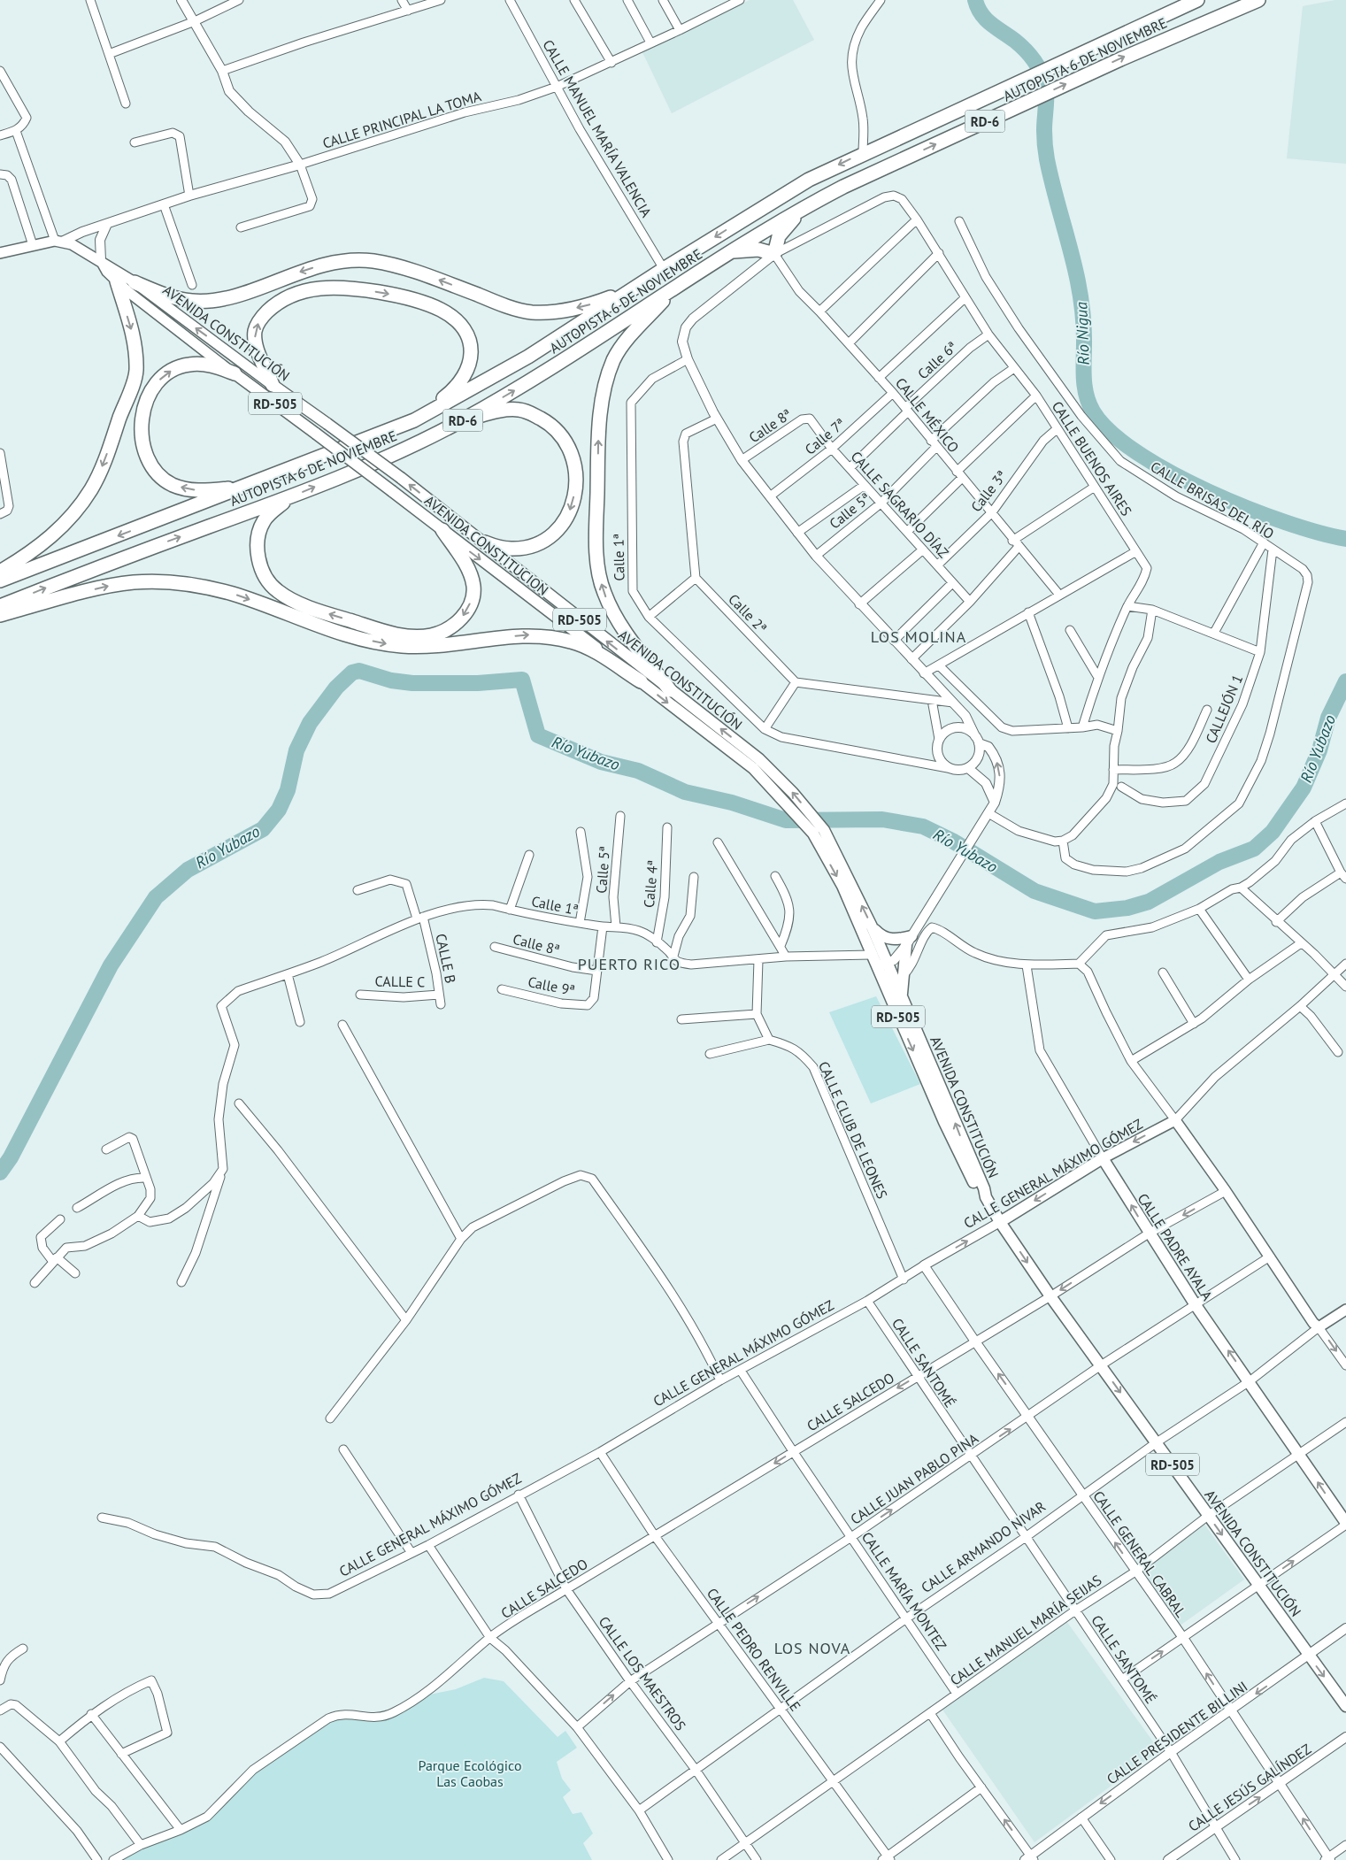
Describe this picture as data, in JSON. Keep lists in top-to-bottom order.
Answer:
{
  "streets": {
    "highway": ["AUTOPISTA 6 DE NOVIEMBRE", "RD-6"],
    "main road": [
      "AVENIDA CONSTITUCIÓN",
      "RD-505",
      "AVENIDA CONSTITUCION",
      "CALLE GENERAL MÁXIMO GÓMEZ",
      "CALLE PADRE AYALA",
      "CALLE ARMANDO NIVAR"
    ],
    "street": [
      "CALLE PRINCIPAL LA TOMA",
      "CALLE MANUEL MARÍA VALENCIA",
      "Calle 6ª",
      "CALLE MÉXICO",
      "Calle 8ª",
      "Calle 7ª",
      "CALLE BUENOS AIRES",
      "Calle 3ª",
      "CALLE BRISAS DEL RÍO",
      "CALLE SAGRARIO DÍAZ",
      "Calle 5ª",
      "Calle 1ª",
      "Calle 2ª",
      "CALLEJÓN 1",
      "Calle 4ª",
      "CALLE B",
      "CALLE C",
      "Calle 9ª",
      "CALLE CLUB DE LEONES",
      "CALLE SANTOMÉ",
      "CALLE SALCEDO",
      "CALLE JUAN PABLO PINA",
      "CALLE GENERAL CABRAL",
      "CALLE MARÍA MONTEZ",
      "CALLE MANUEL MARÍA SEIJAS",
      "CALLE PEDRO RENVILLE",
      "CALLE LOS MAESTROS",
      "CALLE PRESIDENTE BILLINI",
      "CALLE JESÚS GALÍNDEZ"
    ]
  },
  "crossings": [
    ["AUTOPISTA 6 DE NOVIEMBRE", "CALLE MANUEL MARÍA VALENCIA"],
    ["CALLE PRINCIPAL LA TOMA", "CALLE MANUEL MARÍA VALENCIA"],
    ["CALLE PRINCIPAL LA TOMA", "AVENIDA CONSTITUCIÓN"],
    ["AVENIDA CONSTITUCIÓN", "RD-505"],
    ["AVENIDA CONSTITUCIÓN", "AVENIDA CONSTITUCION"],
    ["AVENIDA CONSTITUCIÓN", "CALLE GENERAL MÁXIMO GÓMEZ"],
    ["AVENIDA CONSTITUCIÓN", "CALLE SALCEDO"],
    ["AVENIDA CONSTITUCIÓN", "CALLE JUAN PABLO PINA"],
    ["AVENIDA CONSTITUCIÓN", "CALLE ARMANDO NIVAR"],
    ["AVENIDA CONSTITUCIÓN", "CALLE MANUEL MARÍA SEIJAS"],
    ["AVENIDA CONSTITUCIÓN", "CALLE PRESIDENTE BILLINI"],
    ["Calle 6ª", "CALLE MÉXICO"],
    ["Calle 6ª", "CALLE BUENOS AIRES"],
    ["Calle 6ª", "CALLE SAGRARIO DÍAZ"],
    ["RD-505", "AVENIDA CONSTITUCION"],
    ["RD-505", "CALLE GENERAL MÁXIMO GÓMEZ"],
    ["CALLE MÉXICO", "Calle 7ª"],
    ["CALLE MÉXICO", "CALLE BUENOS AIRES"],
    ["CALLE MÉXICO", "Calle 3ª"],
    ["CALLE MÉXICO", "Calle 5ª"],
    ["Calle 8ª", "CALLE SAGRARIO DÍAZ"],
    ["Calle 8ª", "Calle 9ª"],
    ["Calle 7ª", "CALLE SAGRARIO DÍAZ"],
    ["CALLE BUENOS AIRES", "Calle 3ª"],
    ["CALLE BUENOS AIRES", "Calle 5ª"],
    ["Calle 3ª", "CALLE SAGRARIO DÍAZ"],
    ["CALLE BRISAS DEL RÍO", "CALLEJÓN 1"],
    ["CALLE SAGRARIO DÍAZ", "Calle 5ª"],
    ["Calle 5ª", "Calle 1ª"],
    ["Calle 1ª", "Calle 4ª"],
    ["Calle 1ª", "CALLE B"],
    ["CALLE B", "CALLE C"],
    ["CALLE CLUB DE LEONES", "CALLE GENERAL MÁXIMO GÓMEZ"],
    ["CALLE GENERAL MÁXIMO GÓMEZ", "CALLE PADRE AYALA"],
    ["CALLE GENERAL MÁXIMO GÓMEZ", "CALLE SANTOMÉ"],
    ["CALLE GENERAL MÁXIMO GÓMEZ", "CALLE GENERAL CABRAL"],
    ["CALLE GENERAL MÁXIMO GÓMEZ", "CALLE MARÍA MONTEZ"],
    ["CALLE GENERAL MÁXIMO GÓMEZ", "CALLE PEDRO RENVILLE"],
    ["CALLE GENERAL MÁXIMO GÓMEZ", "CALLE LOS MAESTROS"],
    ["CALLE PADRE AYALA", "CALLE SALCEDO"],
    ["CALLE PADRE AYALA", "CALLE JUAN PABLO PINA"],
    ["CALLE PADRE AYALA", "CALLE ARMANDO NIVAR"],
    ["CALLE PADRE AYALA", "CALLE MANUEL MARÍA SEIJAS"],
    ["CALLE SANTOMÉ", "CALLE SALCEDO"],
    ["CALLE SANTOMÉ", "CALLE JUAN PABLO PINA"],
    ["CALLE SANTOMÉ", "CALLE ARMANDO NIVAR"],
    ["CALLE SANTOMÉ", "CALLE MANUEL MARÍA SEIJAS"],
    ["CALLE SANTOMÉ", "CALLE PRESIDENTE BILLINI"],
    ["CALLE SANTOMÉ", "CALLE JESÚS GALÍNDEZ"],
    ["CALLE SALCEDO", "CALLE GENERAL CABRAL"],
    ["CALLE SALCEDO", "CALLE MARÍA MONTEZ"],
    ["CALLE SALCEDO", "CALLE PEDRO RENVILLE"],
    ["CALLE SALCEDO", "CALLE LOS MAESTROS"],
    ["CALLE JUAN PABLO PINA", "CALLE GENERAL CABRAL"],
    ["CALLE JUAN PABLO PINA", "CALLE MARÍA MONTEZ"],
    ["CALLE JUAN PABLO PINA", "CALLE PEDRO RENVILLE"],
    ["CALLE JUAN PABLO PINA", "CALLE LOS MAESTROS"],
    ["CALLE ARMANDO NIVAR", "CALLE GENERAL CABRAL"],
    ["CALLE ARMANDO NIVAR", "CALLE MARÍA MONTEZ"],
    ["CALLE ARMANDO NIVAR", "CALLE PEDRO RENVILLE"],
    ["CALLE ARMANDO NIVAR", "CALLE LOS MAESTROS"],
    ["CALLE GENERAL CABRAL", "CALLE MANUEL MARÍA SEIJAS"],
    ["CALLE GENERAL CABRAL", "CALLE PRESIDENTE BILLINI"],
    ["CALLE GENERAL CABRAL", "CALLE JESÚS GALÍNDEZ"],
    ["CALLE MARÍA MONTEZ", "CALLE MANUEL MARÍA SEIJAS"],
    ["CALLE MANUEL MARÍA SEIJAS", "CALLE PEDRO RENVILLE"],
    ["CALLE MANUEL MARÍA SEIJAS", "CALLE LOS MAESTROS"]
  ],
  "one_way": [
    "AVENIDA CONSTITUCION",
    "CALLE PADRE AYALA",
    "CALLE SALCEDO",
    "CALLE JUAN PABLO PINA",
    "CALLE GENERAL CABRAL",
    "CALLE PRESIDENTE BILLINI",
    "CALLE JESÚS GALÍNDEZ"
  ],
  "districts": ["LOS MOLINA", "PUERTO RICO", "LOS NOVA"],
  "water": ["Río Nigua", "Río Yubazo"],
  "parks": ["Parque Ecológico Las Caobas"]
}
